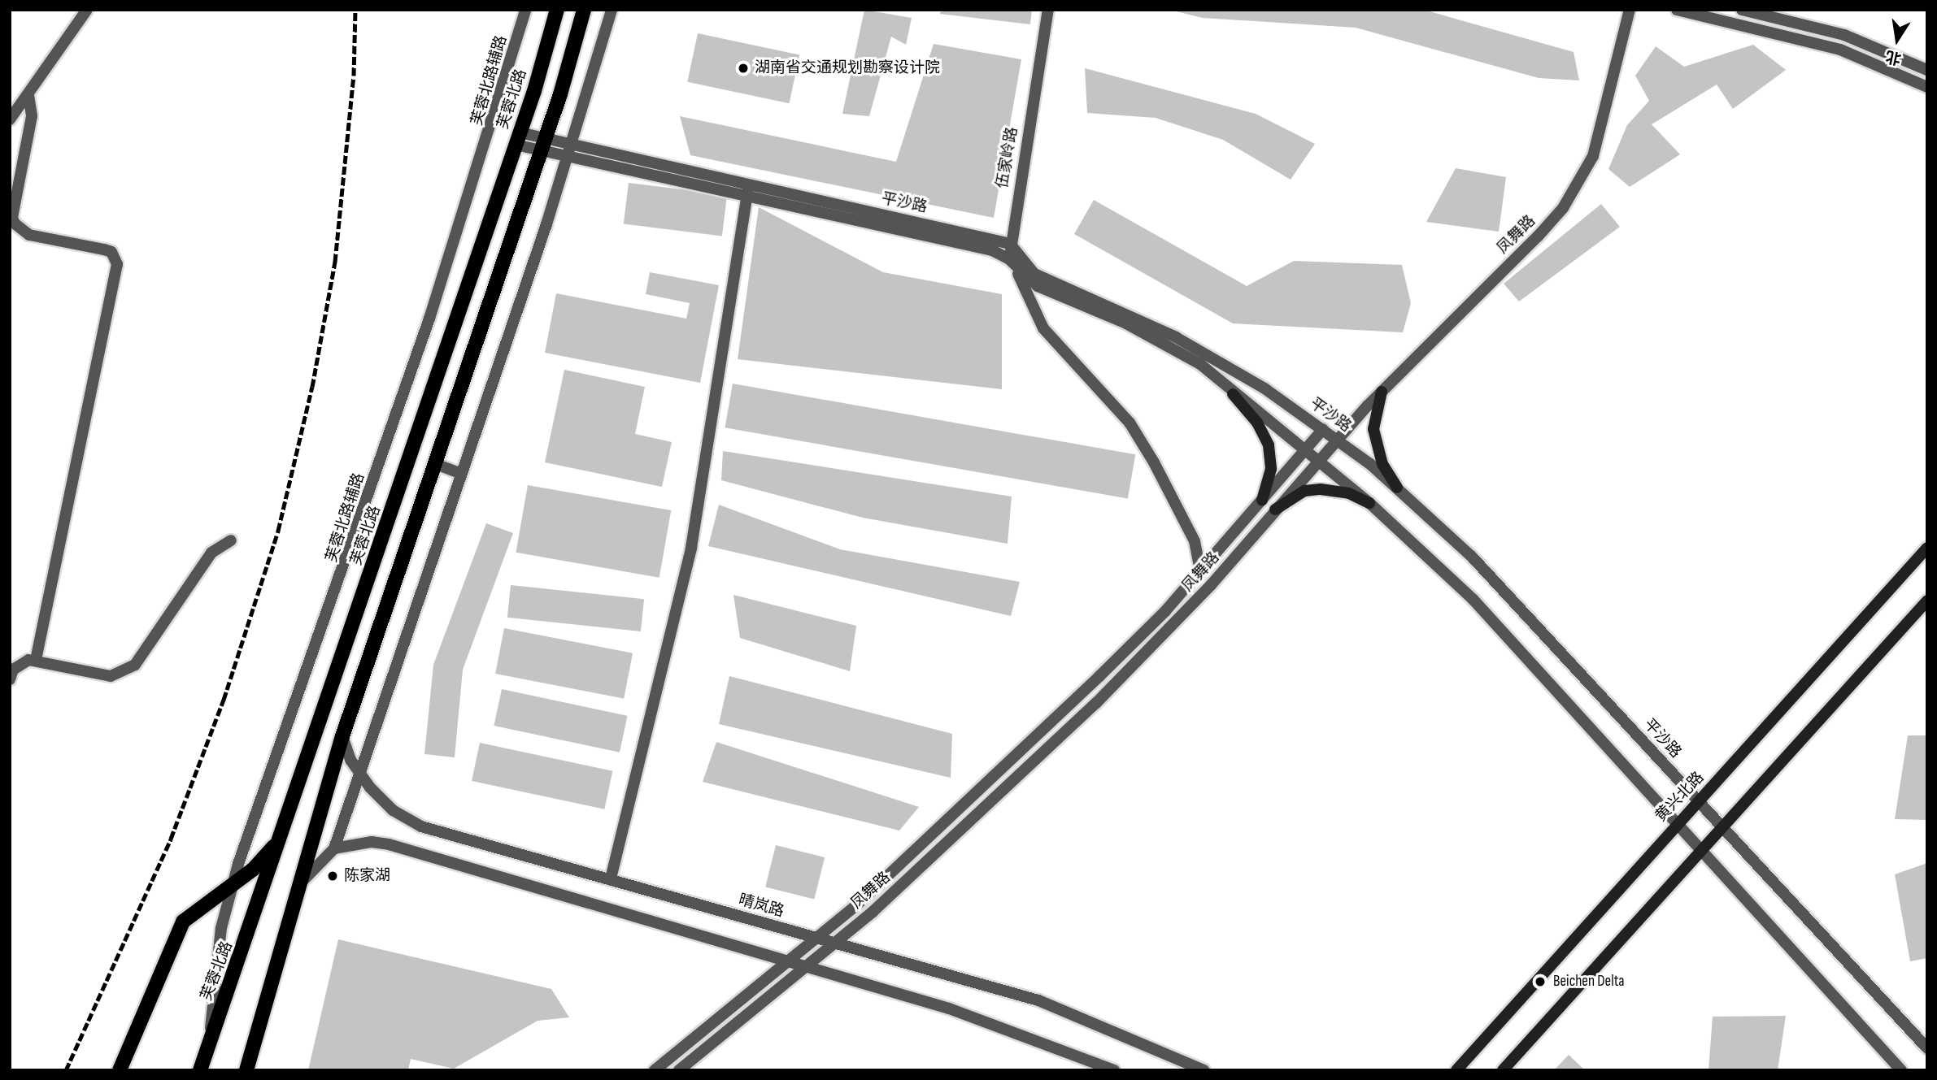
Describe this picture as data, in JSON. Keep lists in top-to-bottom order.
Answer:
{
  "streets": {
    "main road": ["芙蓉北路", "黄兴北路"],
    "street": [
      "芙蓉北路辅路",
      "伍家岭路",
      "平沙路",
      "凤舞路",
      "晴岚路"
    ]
  },
  "crossings": [
    ["芙蓉北路辅路", "芙蓉北路"],
    ["芙蓉北路", "平沙路"],
    ["伍家岭路", "平沙路"],
    ["伍家岭路", "凤舞路"],
    ["平沙路", "凤舞路"],
    ["平沙路", "黄兴北路"],
    ["凤舞路", "晴岚路"]
  ],
  "places": ["湖南省交通规划勘察设计院", "陈家湖", "Beichen Delta"],
  "north": "bottom"
}
